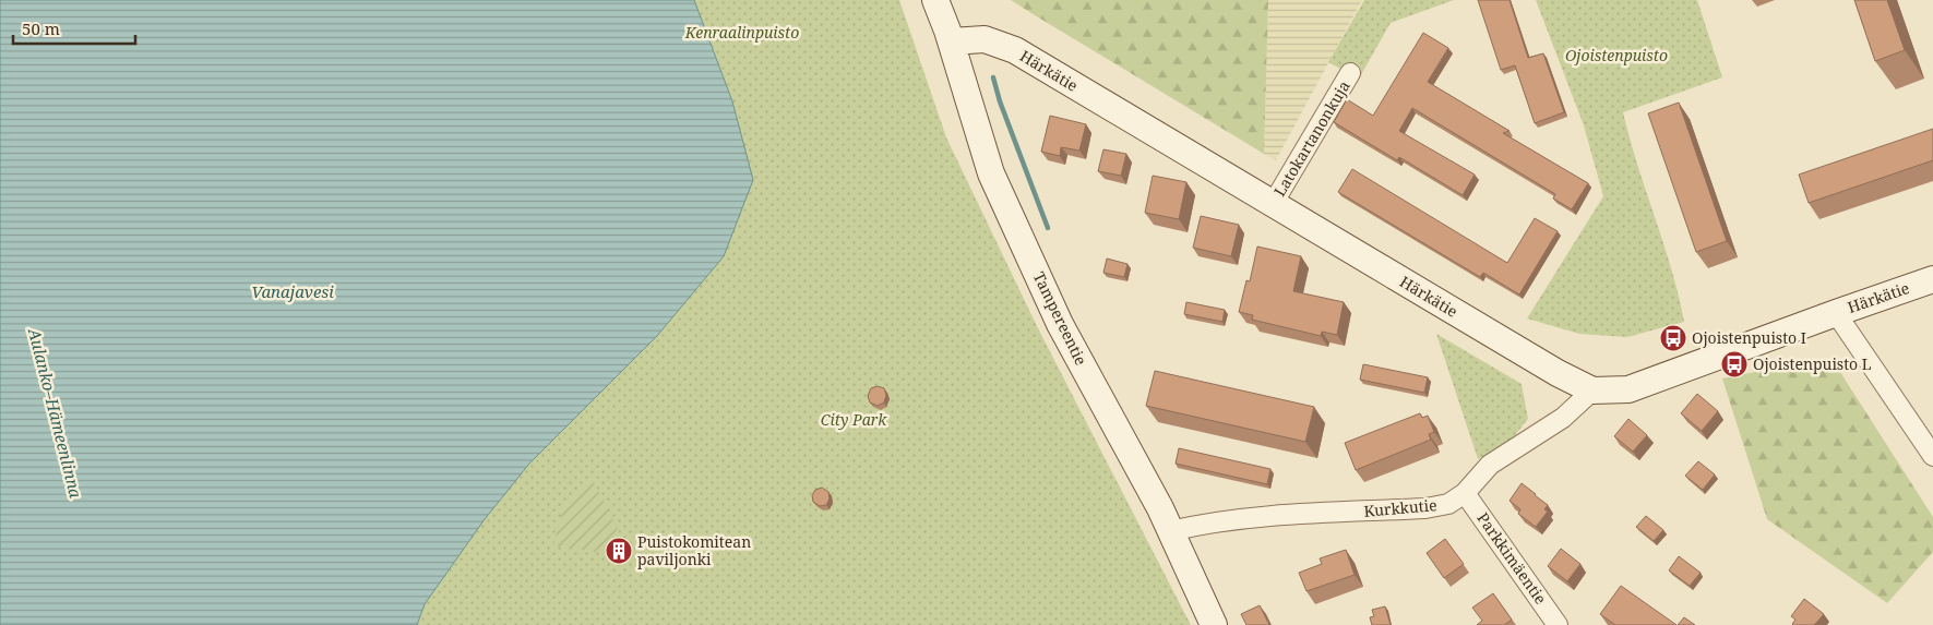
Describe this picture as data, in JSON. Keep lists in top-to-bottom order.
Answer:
{
  "streets": {
    "main road": ["Härkätie", "Tampereentie"],
    "street": ["Latokartanonkuja", "Kurkkutie", "Parkkimäentie"]
  },
  "crossings": [
    ["Härkätie", "Latokartanonkuja"],
    ["Härkätie", "Tampereentie"],
    ["Härkätie", "Kurkkutie"],
    ["Tampereentie", "Kurkkutie"],
    ["Kurkkutie", "Parkkimäentie"]
  ],
  "water": ["Vanajavesi", "Aulanko–Hämeenlinna"],
  "parks": ["Kenraalinpuisto", "Ojoistenpuisto", "City Park"],
  "places": {
    "bus stop": ["Ojoistenpuisto I", "Ojoistenpuisto L"],
    "building": ["Puistokomitean paviljonki"]
  },
  "scale_bar": "50 m"
}
